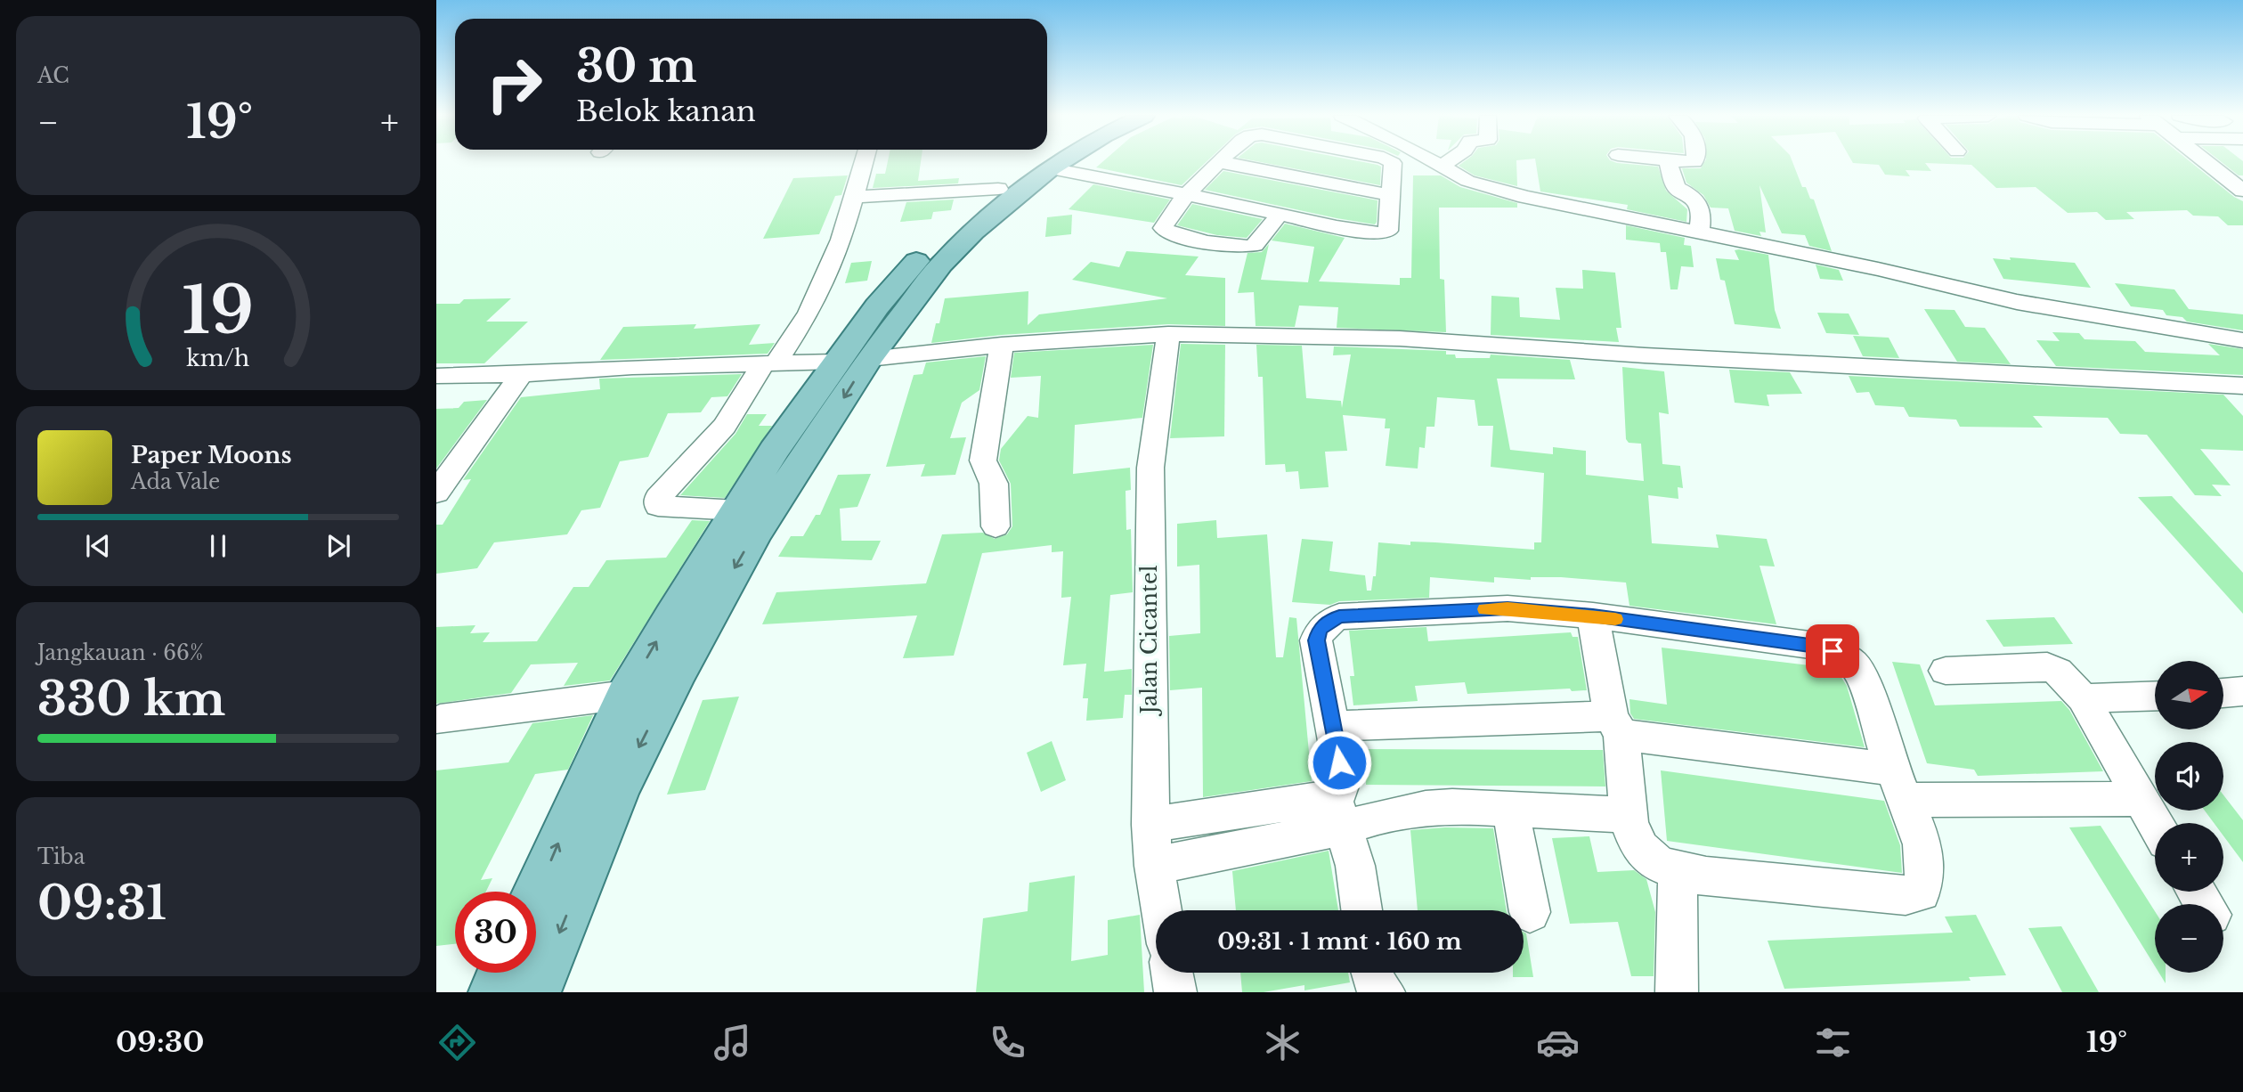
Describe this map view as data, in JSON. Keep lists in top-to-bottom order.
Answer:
{
  "streets": {
    "street": ["Jalan Cicantel"]
  },
  "north": "right",
  "page": {
    "tile": [
      "AC",
      ["Jangkauan · 66%", "330 km"],
      ["Tiba", "09:31"]
    ],
    "turn": ["30 m", "Belok kanan"],
    "heat": ["−", "19°", "+"],
    "song": ["Paper Moons", "Ada Vale"],
    "map_buttons": ["+", "−"],
    "limit": "30",
    "trip": "09:31 · 1 mnt · 160 m",
    "tabs": ["09:30", "19°"],
    "gauge": ["19", "km/h"]
  }
}
